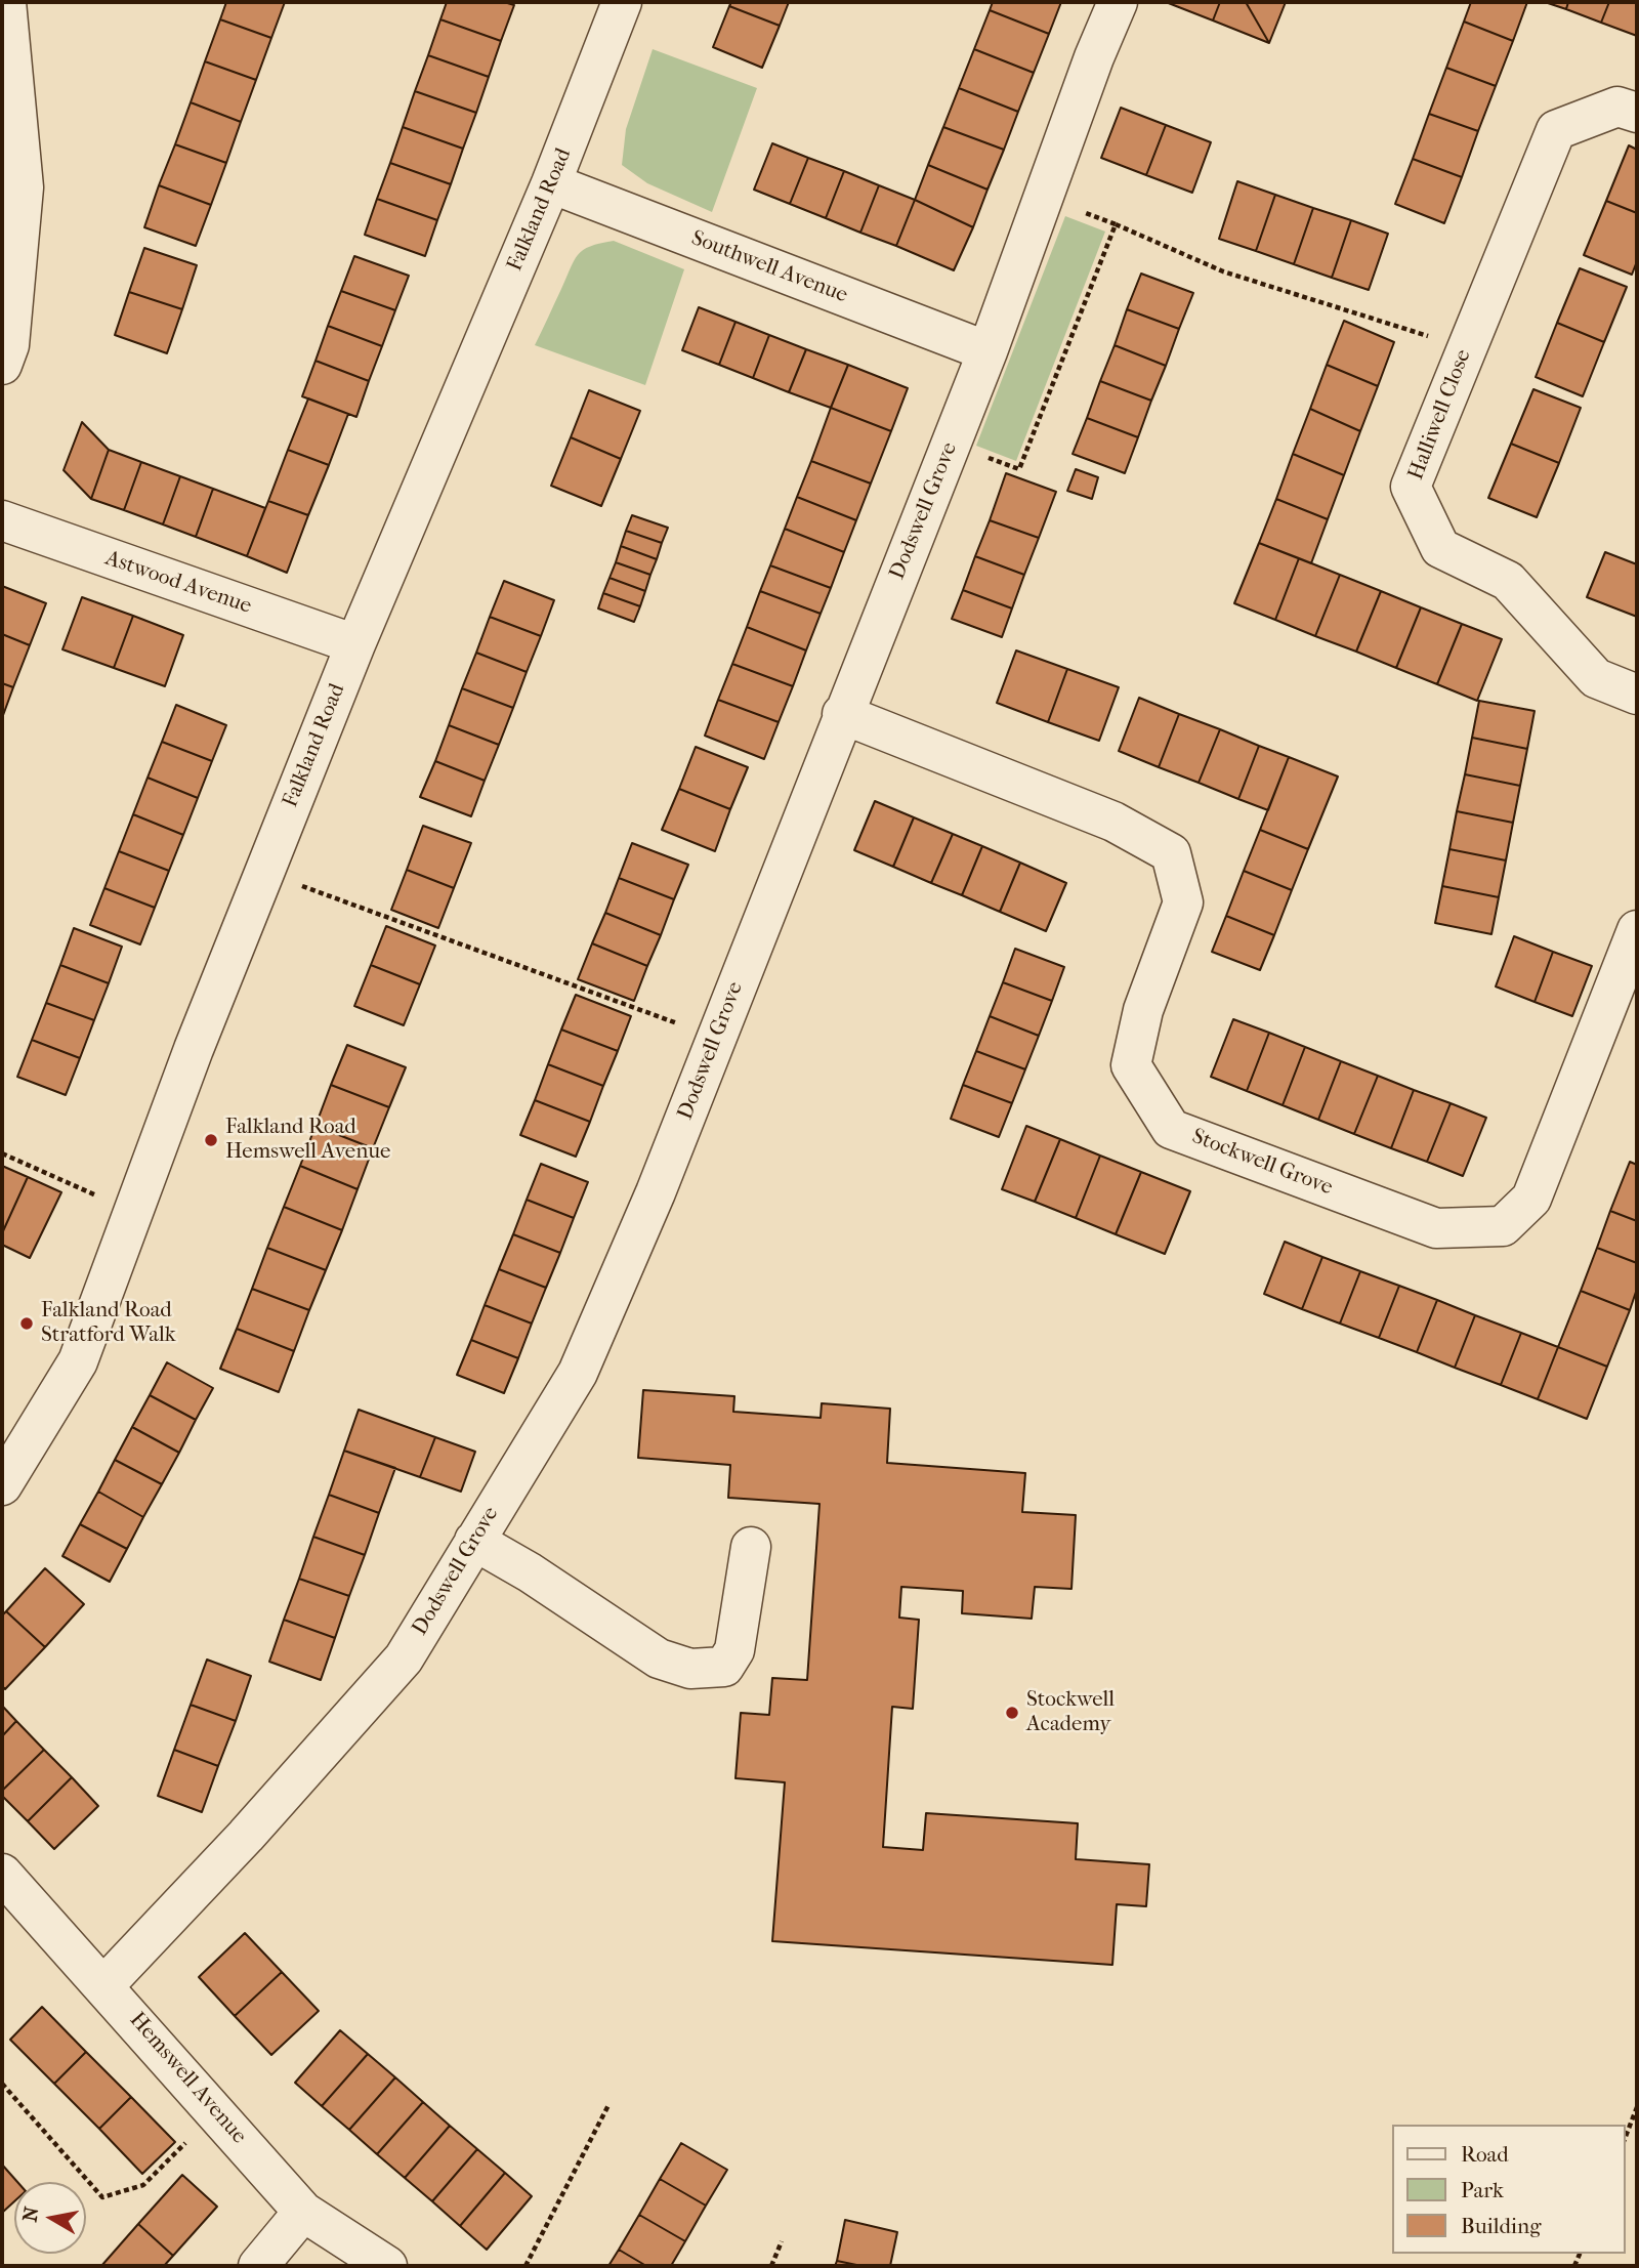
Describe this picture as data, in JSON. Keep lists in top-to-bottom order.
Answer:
{
  "streets": {
    "street": [
      "Falkland Road",
      "Southwell Avenue",
      "Halliwell Close",
      "Dodswell Grove",
      "Astwood Avenue",
      "Stockwell Grove",
      "Hemswell Avenue"
    ]
  },
  "crossings": [
    ["Falkland Road", "Southwell Avenue"],
    ["Falkland Road", "Astwood Avenue"],
    ["Southwell Avenue", "Dodswell Grove"],
    ["Dodswell Grove", "Stockwell Grove"],
    ["Dodswell Grove", "Hemswell Avenue"]
  ],
  "places": ["Falkland Road Hemswell Avenue", "Falkland Road Stratford Walk", "Stockwell Academy"],
  "legend": ["Road", "Park", "Building"],
  "north": "left"
}
